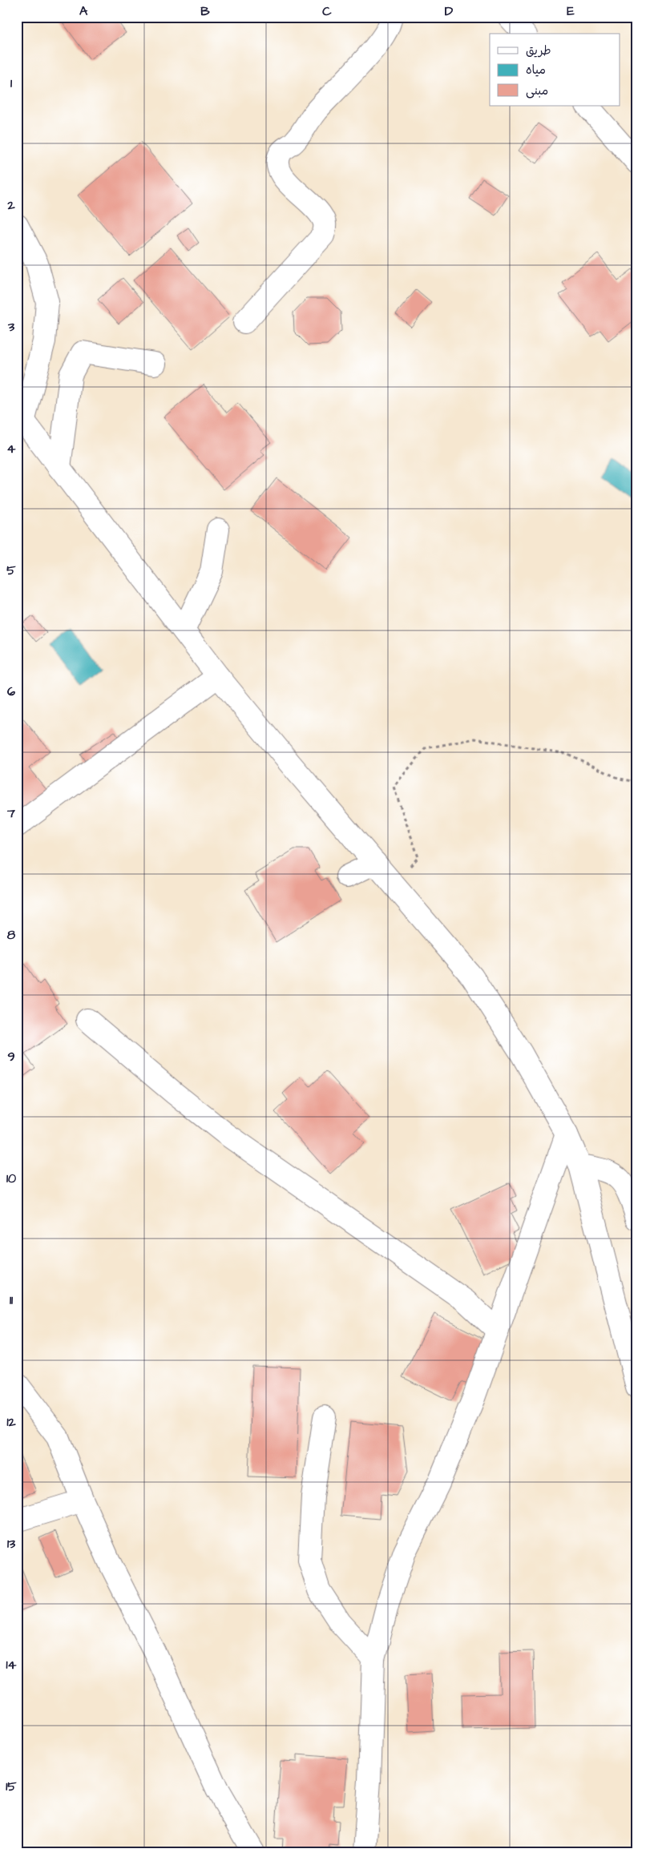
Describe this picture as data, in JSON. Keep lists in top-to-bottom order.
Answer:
{
  "legend": ["طريق", "مياه", "مبنى"],
  "grid": {
    "columns": [
      "A",
      "B",
      "C",
      "D",
      "E"
    ],
    "rows": [
      "1",
      "2",
      "3",
      "4",
      "5",
      "6",
      "7",
      "8",
      "9",
      "10",
      "11",
      "12",
      "13",
      "14",
      "15"
    ]
  }
}
